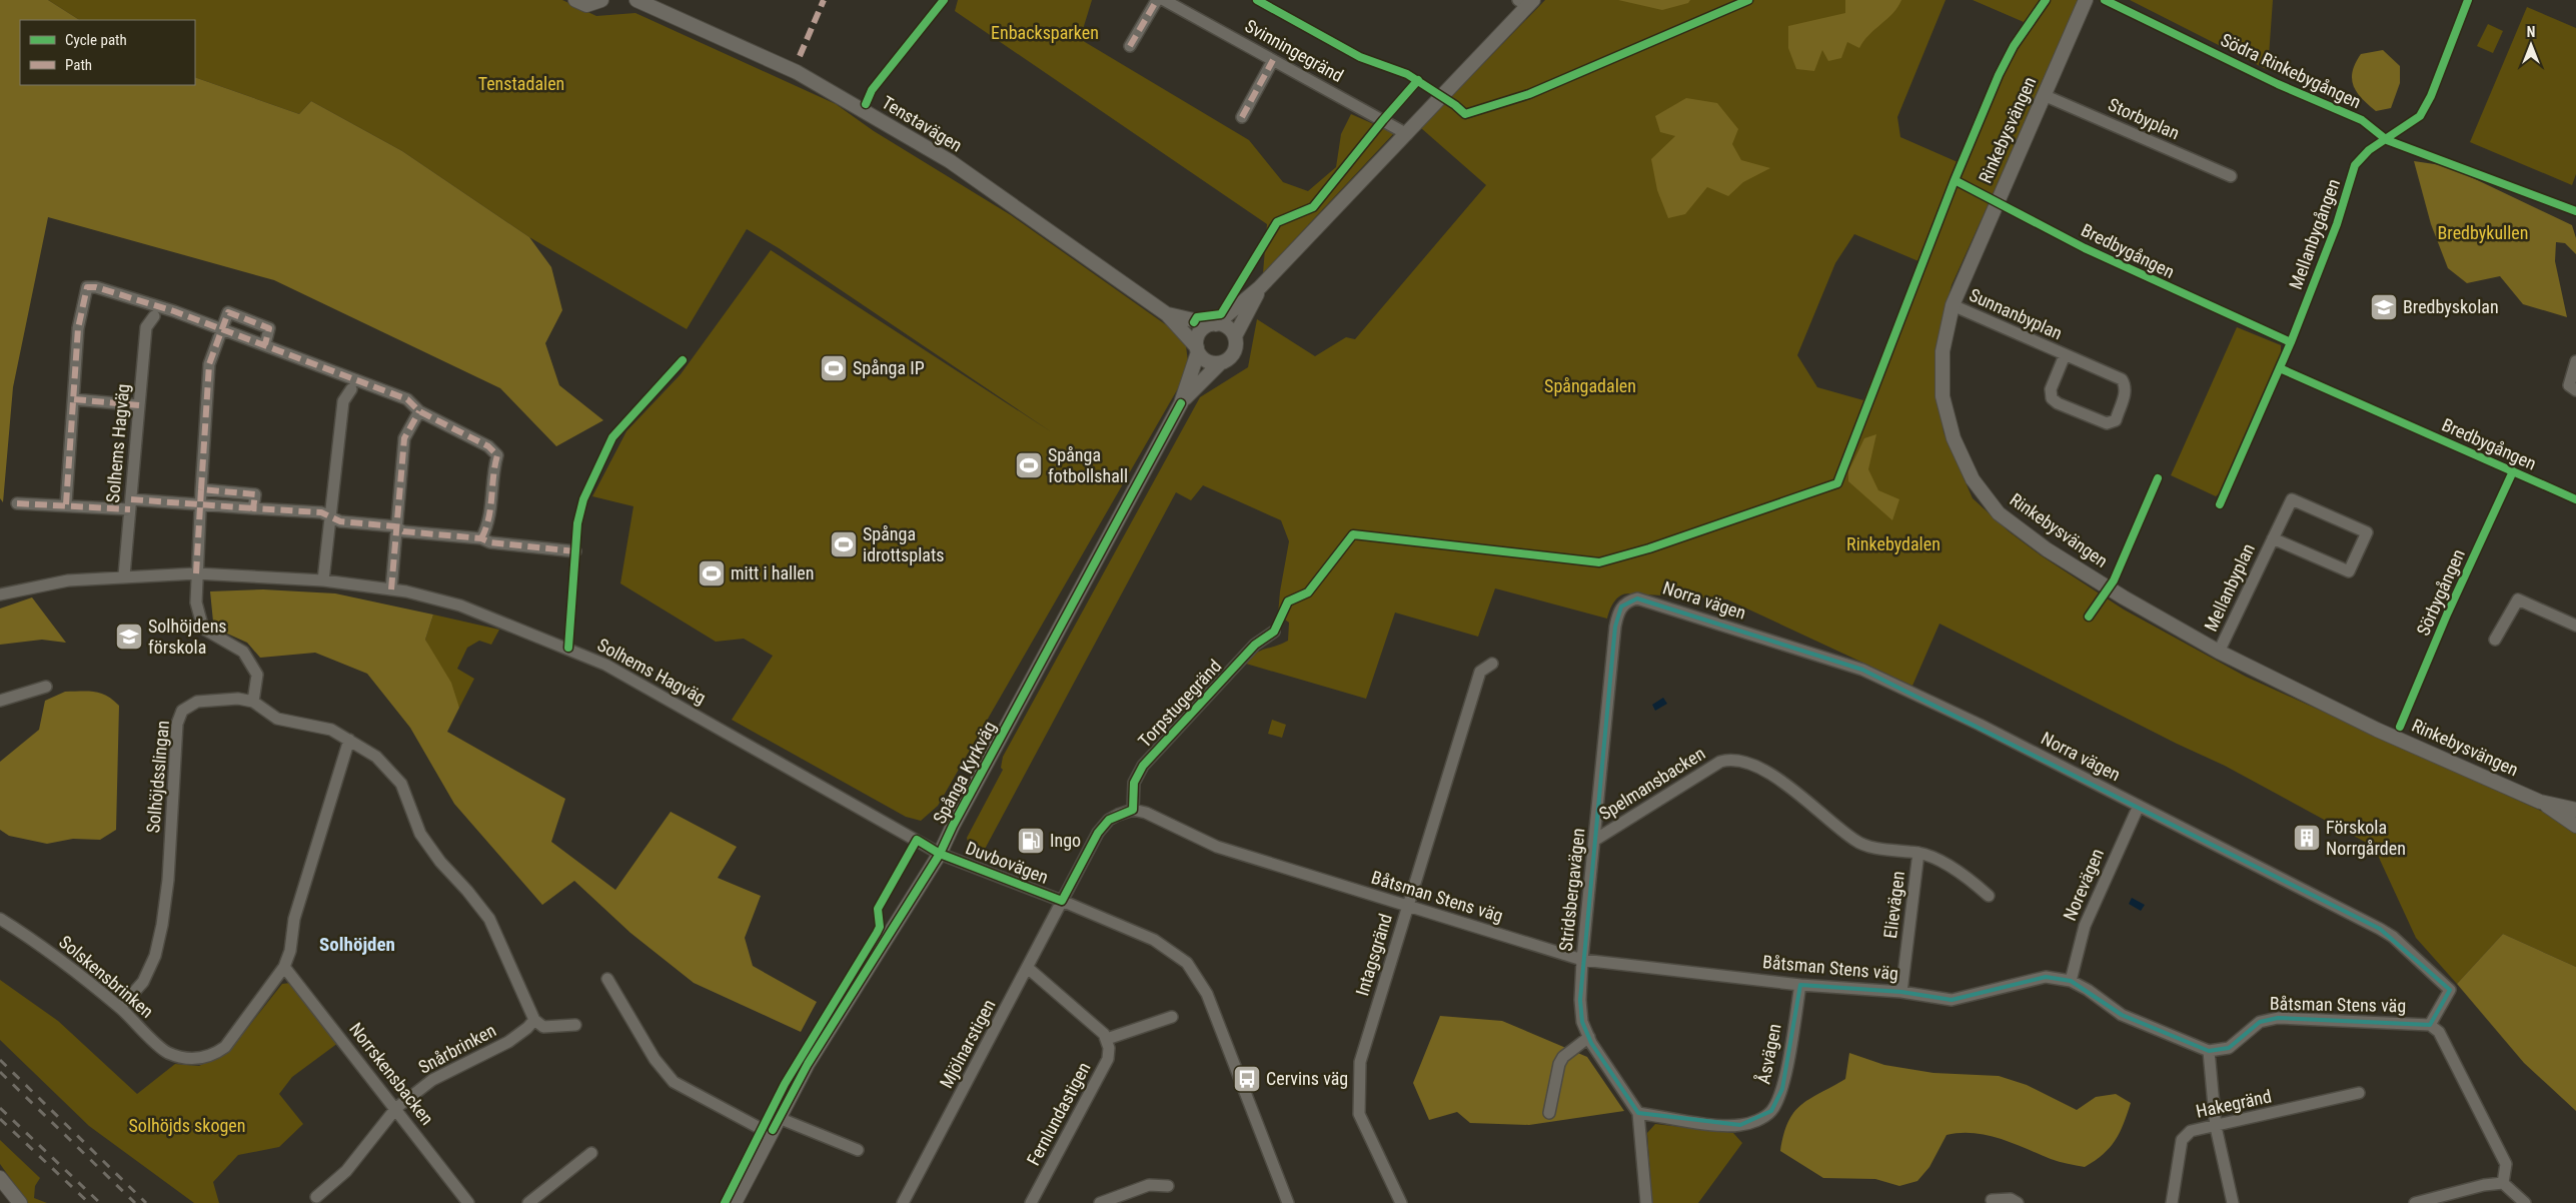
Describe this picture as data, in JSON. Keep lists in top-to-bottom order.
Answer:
{
  "streets": {
    "street": [
      "Svinningegränd",
      "Storbyplan",
      "Tenstavägen",
      "Rinkebysvängen",
      "Sunnanbyplan",
      "Solhems Hagväg",
      "Mellanbyplan",
      "Norra vägen",
      "Torpstugegränd",
      "Spånga Kyrkväg",
      "Solhöjdsslingan",
      "Spelmansbacken",
      "Duvbovägen",
      "Norevägen",
      "Stridsbergavägen",
      "Båtsman Stens väg",
      "Elievägen",
      "Intagsgränd",
      "Solskensbrinken",
      "Mjölnarstigen",
      "Snårbrinken",
      "Åsvägen",
      "Norrskensbacken",
      "Hakegränd",
      "Fernlundastigen"
    ],
    "cycle path": ["Södra Rinkebygången", "Mellanbygången", "Bredbygången"]
  },
  "crossings": [
    ["Storbyplan", "Rinkebysvängen"],
    ["Tenstavägen", "Spånga Kyrkväg"],
    ["Rinkebysvängen", "Sunnanbyplan"],
    ["Rinkebysvängen", "Mellanbyplan"],
    ["Solhems Hagväg", "Spånga Kyrkväg"],
    ["Solhems Hagväg", "Duvbovägen"],
    ["Norra vägen", "Norevägen"],
    ["Norra vägen", "Stridsbergavägen"],
    ["Norra vägen", "Båtsman Stens väg"],
    ["Torpstugegränd", "Båtsman Stens väg"],
    ["Spånga Kyrkväg", "Duvbovägen"],
    ["Solhöjdsslingan", "Solskensbrinken"],
    ["Spelmansbacken", "Stridsbergavägen"],
    ["Spelmansbacken", "Elievägen"],
    ["Duvbovägen", "Mjölnarstigen"],
    ["Norevägen", "Båtsman Stens väg"],
    ["Stridsbergavägen", "Båtsman Stens väg"],
    ["Stridsbergavägen", "Åsvägen"],
    ["Båtsman Stens väg", "Elievägen"],
    ["Båtsman Stens väg", "Intagsgränd"],
    ["Båtsman Stens väg", "Åsvägen"],
    ["Solskensbrinken", "Norrskensbacken"],
    ["Snårbrinken", "Norrskensbacken"]
  ],
  "districts": ["Solhöjden"],
  "parks": [
    "Enbacksparken",
    "Tenstadalen",
    "Bredbykullen",
    "Spångadalen",
    "Rinkebydalen",
    "Solhöjds skogen"
  ],
  "places": {
    "school or university": ["Bredbyskolan", "Solhöjdens förskola"],
    "sports": [
      "Spånga IP",
      "Spånga fotbollshall",
      "Spånga idrottsplats",
      "mitt i hallen"
    ],
    "building": ["Förskola Norrgården"],
    "fuel station": ["Ingo"],
    "bus stop": ["Cervins väg"]
  },
  "legend": ["Cycle path", "Path"],
  "north": "top"
}
